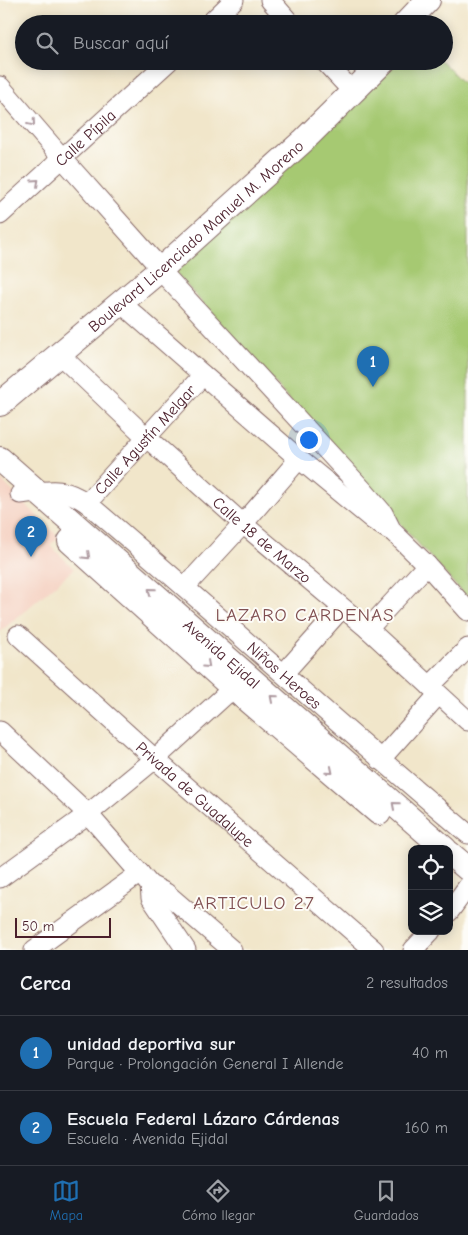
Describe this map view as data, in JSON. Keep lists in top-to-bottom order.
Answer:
{
  "streets": {
    "main road": ["Boulevard Licenciado Manuel M. Moreno", "Avenida Ejidal"],
    "street": [
      "Calle Pípila",
      "Calle Agustín Melgar",
      "Calle 18 de Marzo",
      "Niños Heroes",
      "Privada de Guadalupe"
    ]
  },
  "crossings": [
    ["Boulevard Licenciado Manuel M. Moreno", "Calle 18 de Marzo"],
    ["Calle Agustín Melgar", "Calle 18 de Marzo"],
    ["Calle Agustín Melgar", "Niños Heroes"],
    ["Avenida Ejidal", "Niños Heroes"]
  ],
  "one_way": ["Calle Pípila"],
  "districts": ["LAZARO CARDENAS", "ARTICULO 27"],
  "scale_bar": "50 m",
  "page": {
    "search": "Buscar aquí",
    "pins": ["1", "2"],
    "scale": "50 m",
    "heading": ["Cerca", "2 resultados"],
    "list": [
      {
        "mark": "1",
        "name": "unidad deportiva sur",
        "note": "Parque · Prolongación General I Allende",
        "value": "40 m"
      },
      {
        "mark": "2",
        "name": "Escuela Federal Lázaro Cárdenas",
        "note": "Escuela · Avenida Ejidal",
        "value": "160 m"
      }
    ],
    "nav": ["Mapa", "Cómo llegar", "Guardados"]
  }
}
